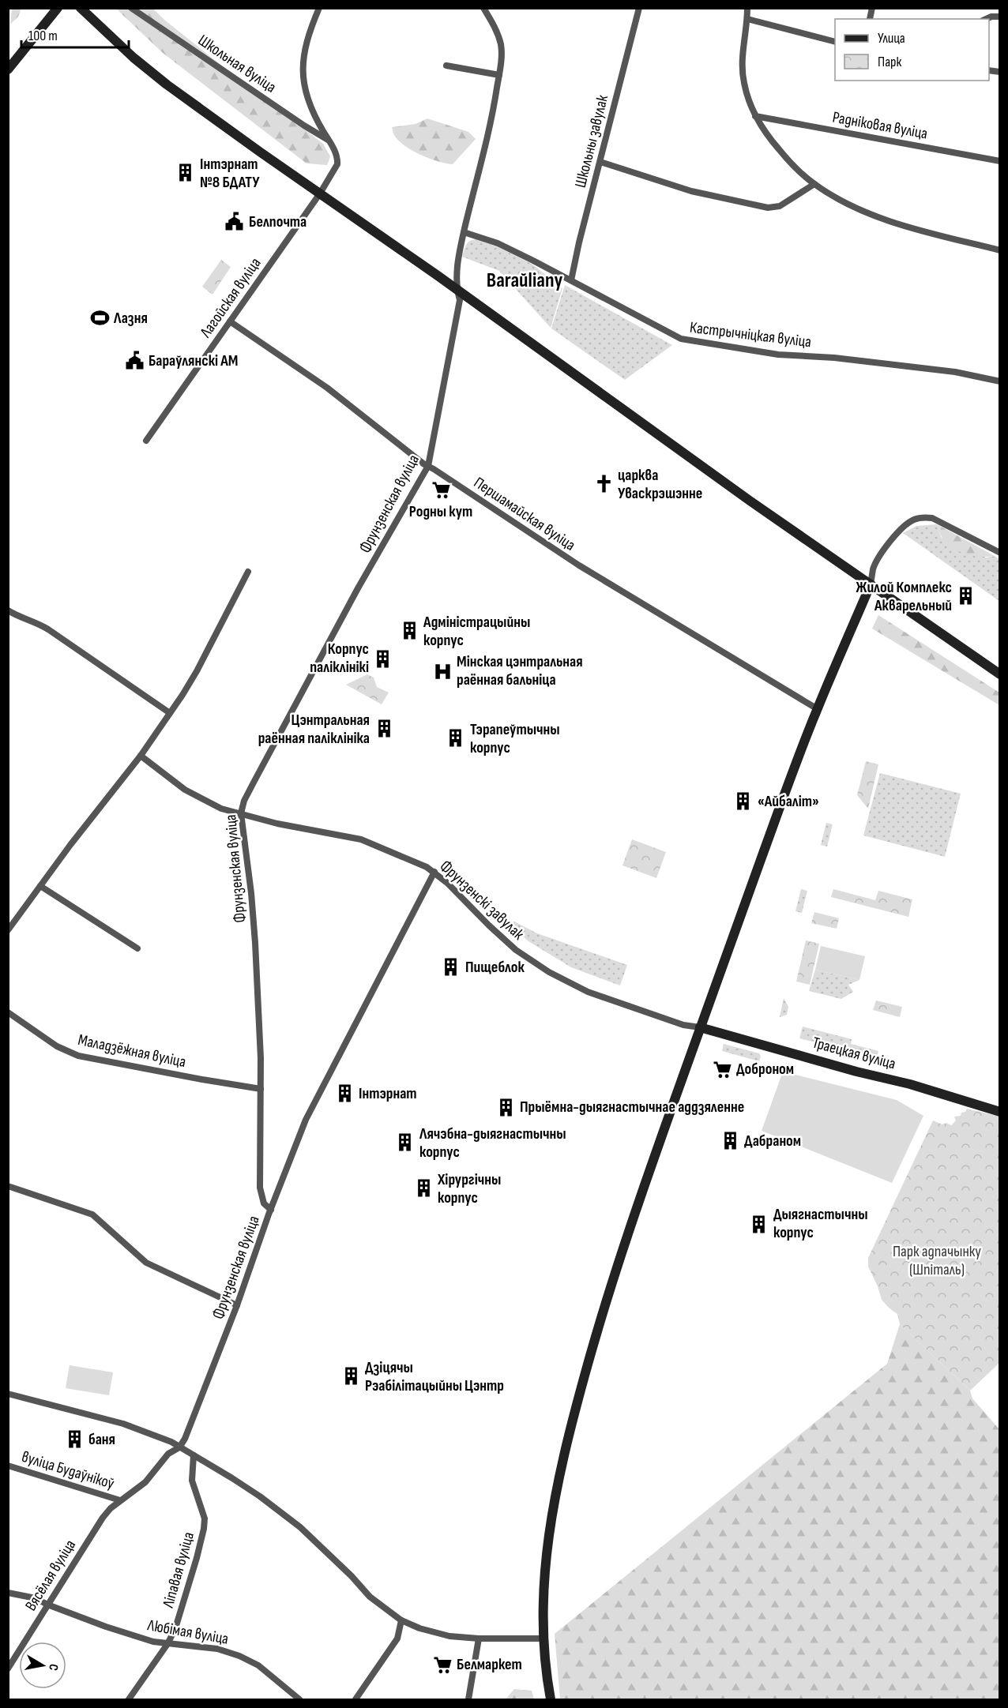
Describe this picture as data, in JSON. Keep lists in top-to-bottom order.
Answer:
{
  "streets": {
    "main road": ["Траецкая вуліца"],
    "street": [
      "Школьная вуліца",
      "Радніковая вуліца",
      "Школьны завулак",
      "Лагойская вуліца",
      "Кастрычніцкая вуліца",
      "Фрунзенская вуліца",
      "Першамайская вуліца",
      "Фрунзенскі завулак",
      "Маладзёжная вуліца",
      "вуліца Будаўнікоў",
      "Ліпавая вуліца",
      "Вясёлая вуліца",
      "Любімая вуліца"
    ]
  },
  "crossings": [
    ["Школьны завулак", "Кастрычніцкая вуліца"],
    ["Лагойская вуліца", "Першамайская вуліца"],
    ["Фрунзенская вуліца", "Першамайская вуліца"],
    ["Фрунзенская вуліца", "Фрунзенскі завулак"],
    ["Фрунзенская вуліца", "Маладзёжная вуліца"],
    ["Фрунзенская вуліца", "Вясёлая вуліца"],
    ["Фрунзенскі завулак", "Траецкая вуліца"],
    ["вуліца Будаўнікоў", "Вясёлая вуліца"],
    ["Ліпавая вуліца", "Любімая вуліца"],
    ["Вясёлая вуліца", "Любімая вуліца"]
  ],
  "districts": ["Baraŭliany"],
  "parks": ["Парк адпачынку (Шпіталь)"],
  "places": {
    "building": [
      "Інтэрнат №8 БДАТУ",
      "Жилой Комплекс Акварельный",
      "Адміністрацыйны корпус",
      "Корпус паліклінікі",
      "Цэнтральная раённая паліклініка",
      "Тэрапеўтычны корпус",
      "«Айбаліт»",
      "Пищеблок",
      "Інтэрнат",
      "Прыёмна-дыягнастычнае аддзяленне",
      "Дабраном",
      "Лячэбна-дыягнастычны корпус",
      "Хірургічны корпус",
      "Дыягнастычны корпус",
      "Дзіцячы Рэабілітацыйны Цэнтр",
      "баня"
    ],
    "public building": ["Белпочта", "Бараўлянскі АМ"],
    "sports": ["Лазня"],
    "church": ["царква Уваскрэшэнне"],
    "supermarket": ["Родны кут", "Доброном", "Белмаркет"],
    "hospital": ["Мінская цэнтральная раённая бальніца"]
  },
  "legend": ["Улица", "Парк"],
  "scale_bar": "100 m",
  "north": "right"
}
